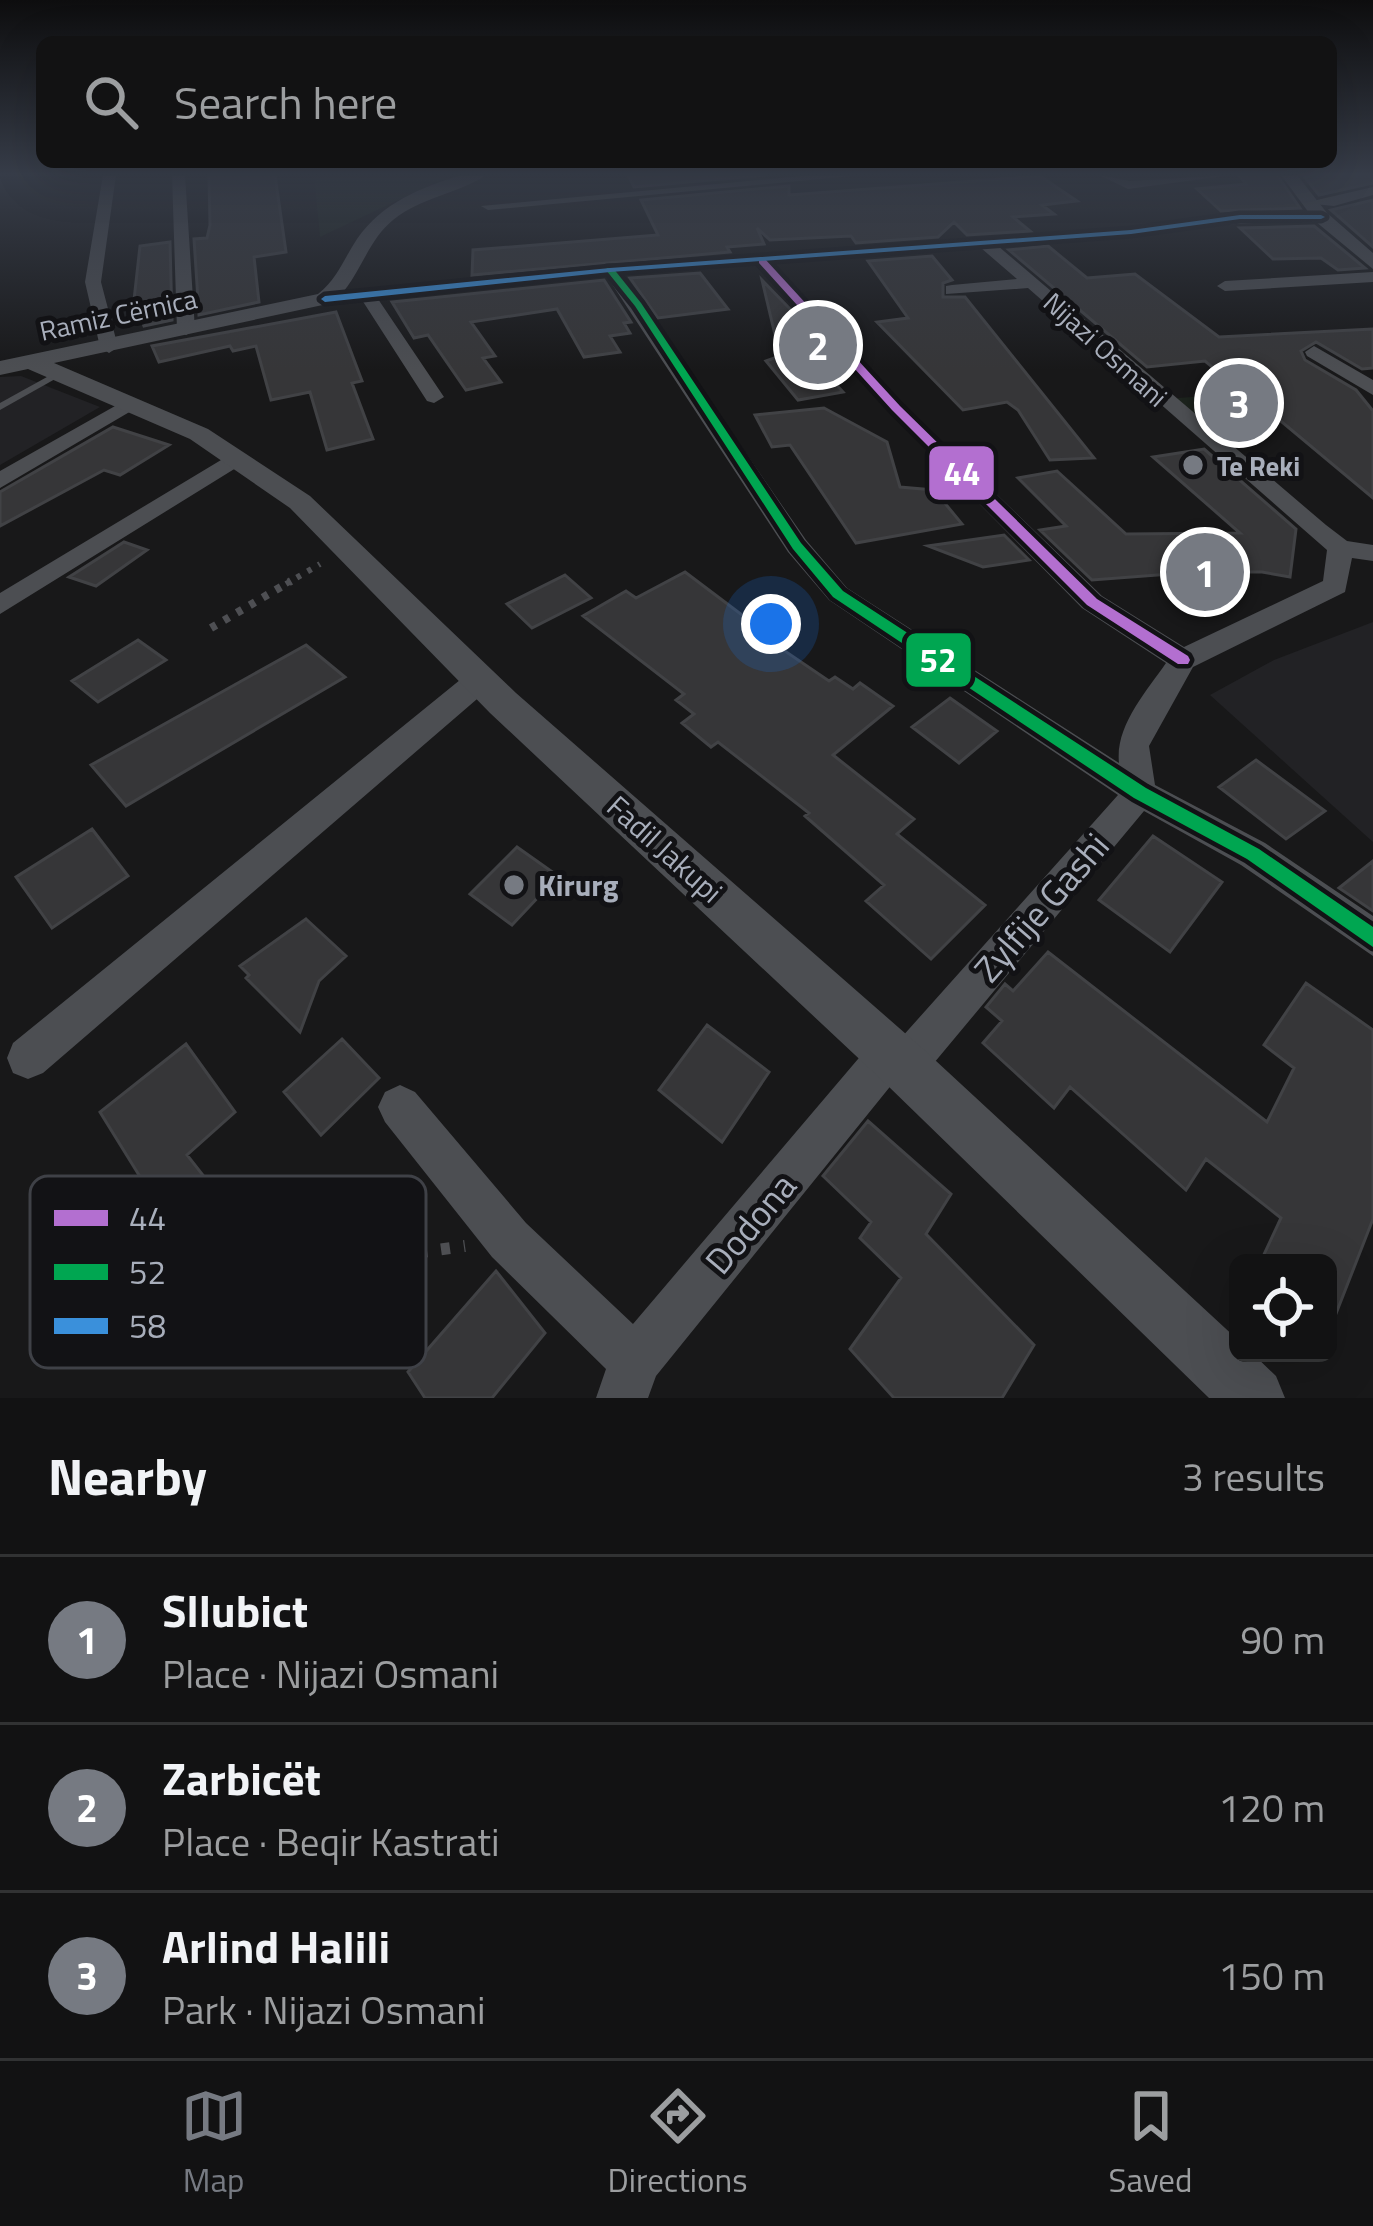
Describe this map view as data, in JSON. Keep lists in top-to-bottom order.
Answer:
{
  "streets": {
    "street": [
      "Ramiz Cërnica",
      "Nijazi Osmani",
      "Fadil Jakupi",
      "Zylfije Gashi",
      "Dodona"
    ]
  },
  "crossings": [
    ["Ramiz Cërnica", "Fadil Jakupi"],
    ["Fadil Jakupi", "Zylfije Gashi"],
    ["Fadil Jakupi", "Dodona"],
    ["Zylfije Gashi", "Dodona"]
  ],
  "places": ["Te Reki", "Kirurg"],
  "lines": ["transit line 58", "transit line 44", "transit line 52"],
  "legend": ["44", "52", "58"],
  "page": {
    "search": "Search here",
    "pins": ["2", "3", "1"],
    "heading": ["Nearby", "3 results"],
    "list": [
      {
        "mark": "1",
        "name": "Sllubict",
        "note": "Place · Nijazi Osmani",
        "value": "90 m"
      },
      {
        "mark": "2",
        "name": "Zarbicët",
        "note": "Place · Beqir Kastrati",
        "value": "120 m"
      },
      {
        "mark": "3",
        "name": "Arlind Halili",
        "note": "Park · Nijazi Osmani",
        "value": "150 m"
      }
    ],
    "nav": ["Map", "Directions", "Saved"]
  }
}
